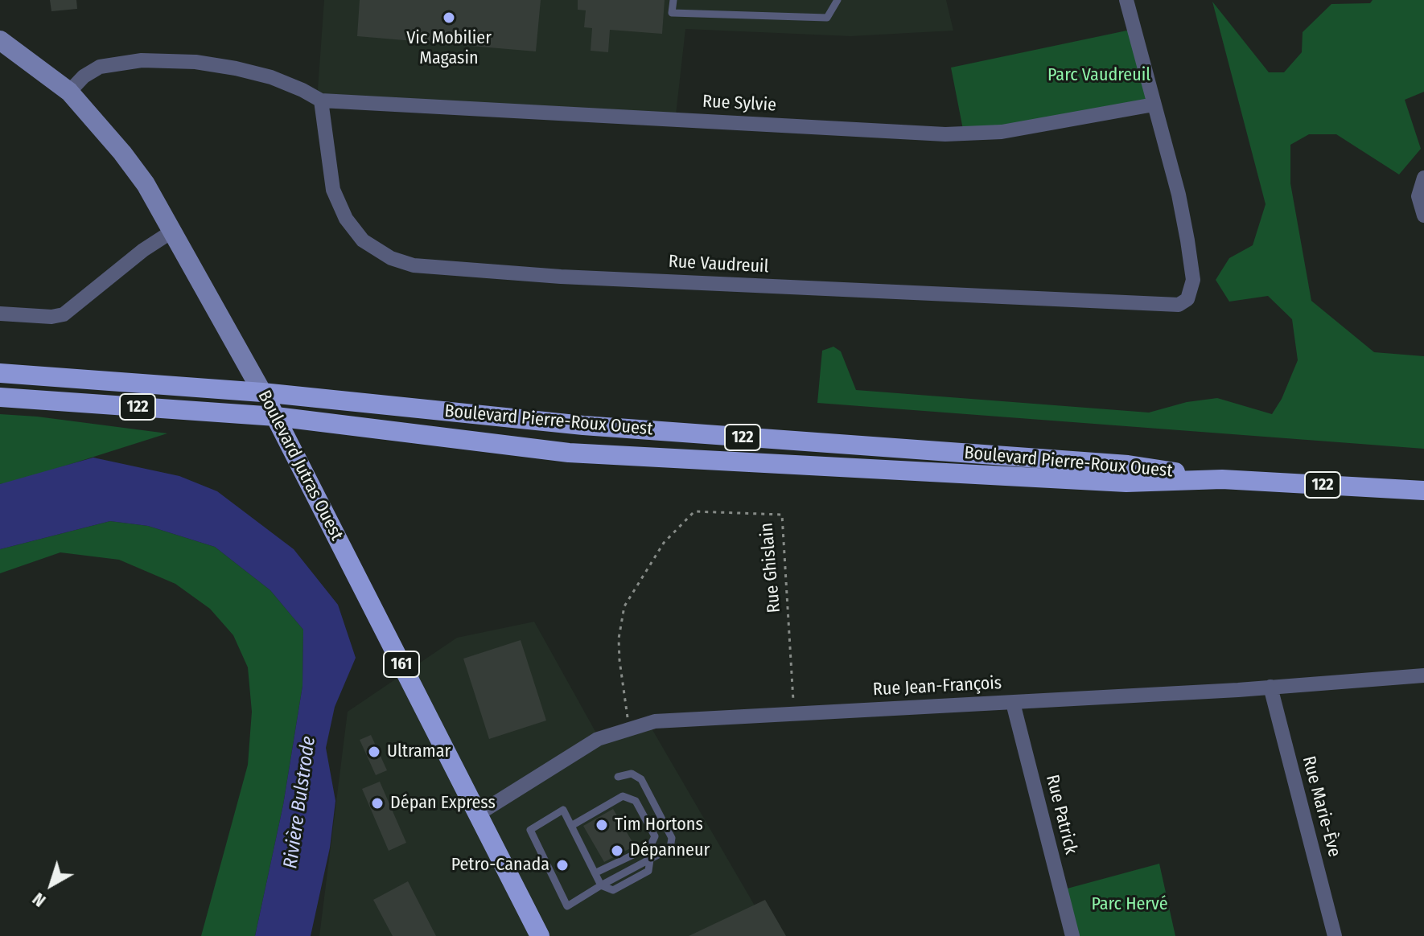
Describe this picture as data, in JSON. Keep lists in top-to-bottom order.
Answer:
{
  "streets": {
    "main road": [
      "122",
      "Boulevard Pierre-Roux Ouest",
      "Boulevard Jutras Ouest",
      "161"
    ],
    "street": [
      "Rue Sylvie",
      "Rue Vaudreuil",
      "Rue Jean-François",
      "Rue Marie-Ève",
      "Rue Patrick"
    ],
    "path": ["Rue Ghislain"]
  },
  "crossings": [
    ["Rue Sylvie", "Rue Vaudreuil"],
    ["122", "Boulevard Pierre-Roux Ouest"],
    ["Boulevard Pierre-Roux Ouest", "Boulevard Jutras Ouest"],
    ["Boulevard Jutras Ouest", "Rue Jean-François"],
    ["Rue Ghislain", "Rue Jean-François"],
    ["Rue Jean-François", "Rue Marie-Ève"],
    ["Rue Jean-François", "Rue Patrick"]
  ],
  "water": ["Rivière Bulstrode"],
  "parks": ["Parc Vaudreuil", "Parc Hervé"],
  "places": [
    "Vic Mobilier Magasin",
    "Ultramar",
    "Dépan Express",
    "Tim Hortons",
    "Dépanneur",
    "Petro-Canada"
  ],
  "north": "bottom left"
}
